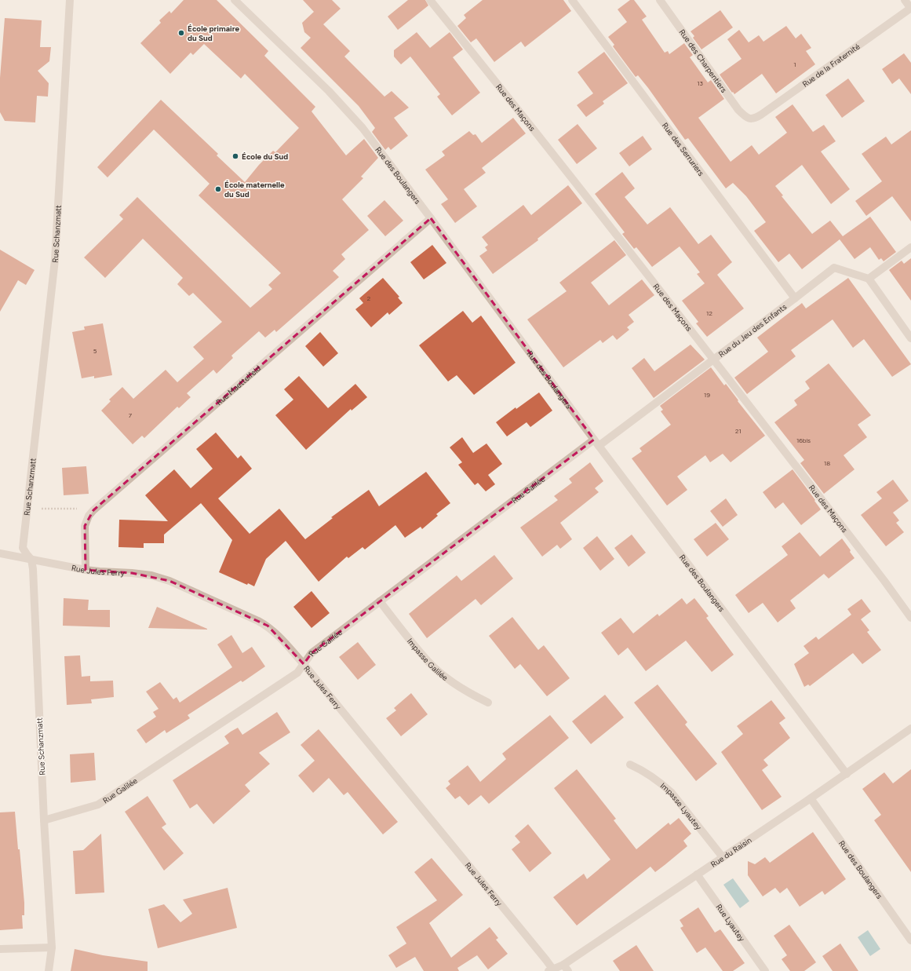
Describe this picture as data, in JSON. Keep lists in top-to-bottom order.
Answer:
{
  "streets": {
    "street": [
      "Rue des Charpentiers",
      "Rue de la Fraternité",
      "Rue des Maçons",
      "Rue des Serruriers",
      "Rue des Boulangers",
      "Rue Schanzmatt",
      "Rue du Jeu des Enfants",
      "Rue Maettelfeld",
      "Rue Galilée",
      "Rue Jules Ferry",
      "Impasse Galilée",
      "Impasse Lyautey",
      "Rue du Raisin",
      "Rue Lyautey"
    ]
  },
  "crossings": [
    ["Rue des Charpentiers", "Rue de la Fraternité"],
    ["Rue des Maçons", "Rue du Jeu des Enfants"],
    ["Rue des Serruriers", "Rue du Jeu des Enfants"],
    ["Rue des Boulangers", "Rue du Jeu des Enfants"],
    ["Rue des Boulangers", "Rue Maettelfeld"],
    ["Rue des Boulangers", "Rue Galilée"],
    ["Rue des Boulangers", "Rue du Raisin"],
    ["Rue Schanzmatt", "Rue Galilée"],
    ["Rue Schanzmatt", "Rue Jules Ferry"],
    ["Rue du Jeu des Enfants", "Rue Galilée"],
    ["Rue Maettelfeld", "Rue Jules Ferry"],
    ["Rue Galilée", "Rue Jules Ferry"],
    ["Rue Galilée", "Impasse Galilée"],
    ["Rue Jules Ferry", "Rue du Raisin"],
    ["Impasse Lyautey", "Rue du Raisin"],
    ["Rue du Raisin", "Rue Lyautey"]
  ],
  "places": ["École primaire du Sud", "École du Sud", "École maternelle du Sud"],
  "house_numbers": [
    "1",
    "13",
    "2",
    "12",
    "5",
    "19",
    "7",
    "21",
    "16bis",
    "18"
  ]
}
